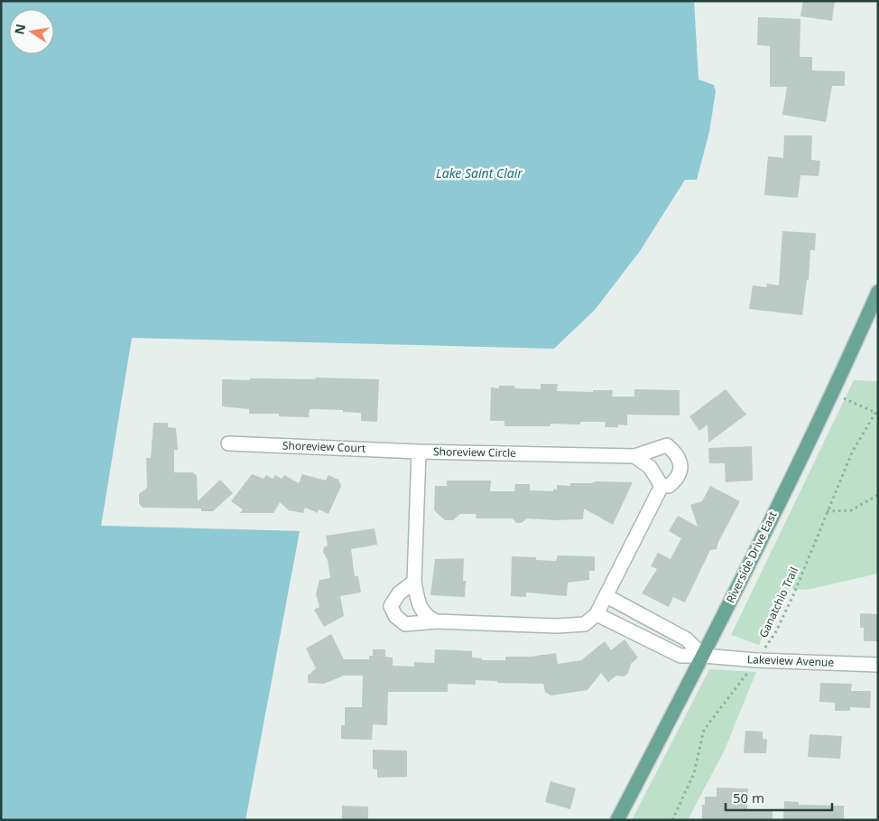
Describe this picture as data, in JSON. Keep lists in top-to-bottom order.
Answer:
{
  "streets": {
    "main road": ["Riverside Drive East"],
    "street": ["Shoreview Court", "Shoreview Circle", "Lakeview Avenue"],
    "path": ["Ganatchio Trail"]
  },
  "crossings": [
    ["Shoreview Court", "Shoreview Circle"],
    ["Riverside Drive East", "Lakeview Avenue"],
    ["Ganatchio Trail", "Lakeview Avenue"]
  ],
  "water": ["Lake Saint Clair"],
  "scale_bar": "50 m",
  "north": "left"
}
